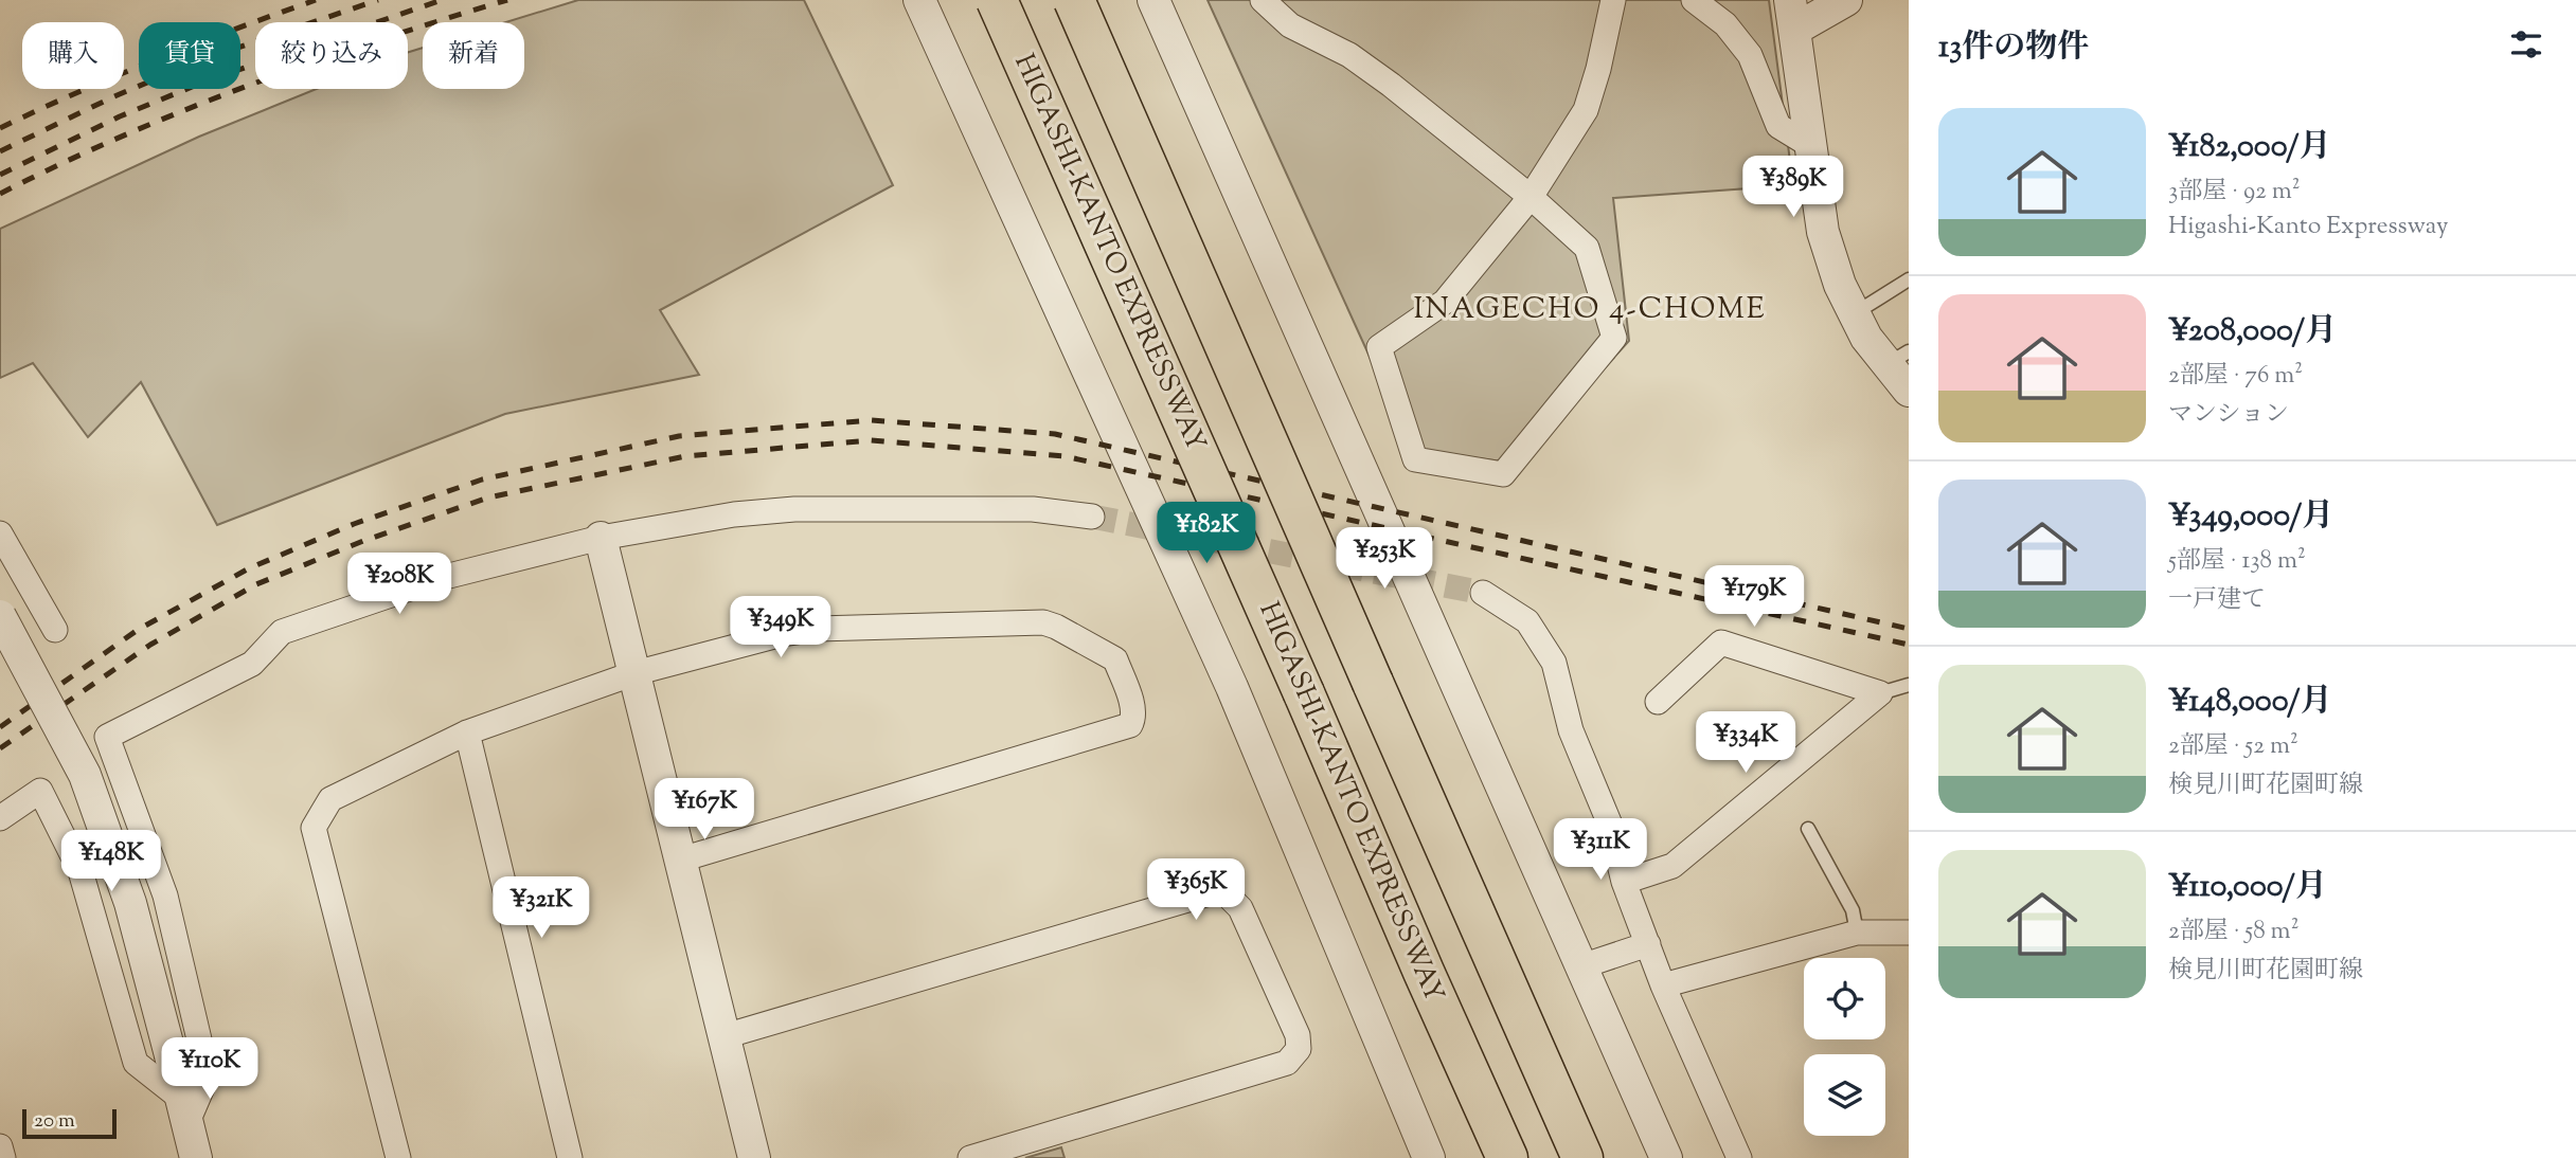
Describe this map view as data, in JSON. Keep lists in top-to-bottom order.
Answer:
{
  "streets": {
    "highway": ["HIGASHI-KANTO EXPRESSWAY"]
  },
  "districts": ["INAGECHO 4-CHOME"],
  "scale_bar": "20 m",
  "page": {
    "heading": "13件の物件",
    "chip": [
      "購入",
      "賃貸",
      "絞り込み",
      "新着"
    ],
    "list": [
      {
        "name": "¥182,000/月",
        "note": "3部屋 · 92 m² · Higashi-Kanto Expressway"
      },
      {
        "name": "¥208,000/月",
        "note": "2部屋 · 76 m² · マンション"
      },
      {
        "name": "¥349,000/月",
        "note": "5部屋 · 138 m² · 一戸建て"
      },
      {
        "name": "¥148,000/月",
        "note": "2部屋 · 52 m² · 検見川町花園町線"
      },
      {
        "name": "¥110,000/月",
        "note": "2部屋 · 58 m² · 検見川町花園町線"
      }
    ],
    "price": [
      "¥389K",
      "¥182K",
      "¥253K",
      "¥208K",
      "¥179K",
      "¥349K",
      "¥334K",
      "¥167K",
      "¥311K",
      "¥148K",
      "¥365K",
      "¥321K",
      "¥110K"
    ],
    "scale": "20 m"
  }
}
